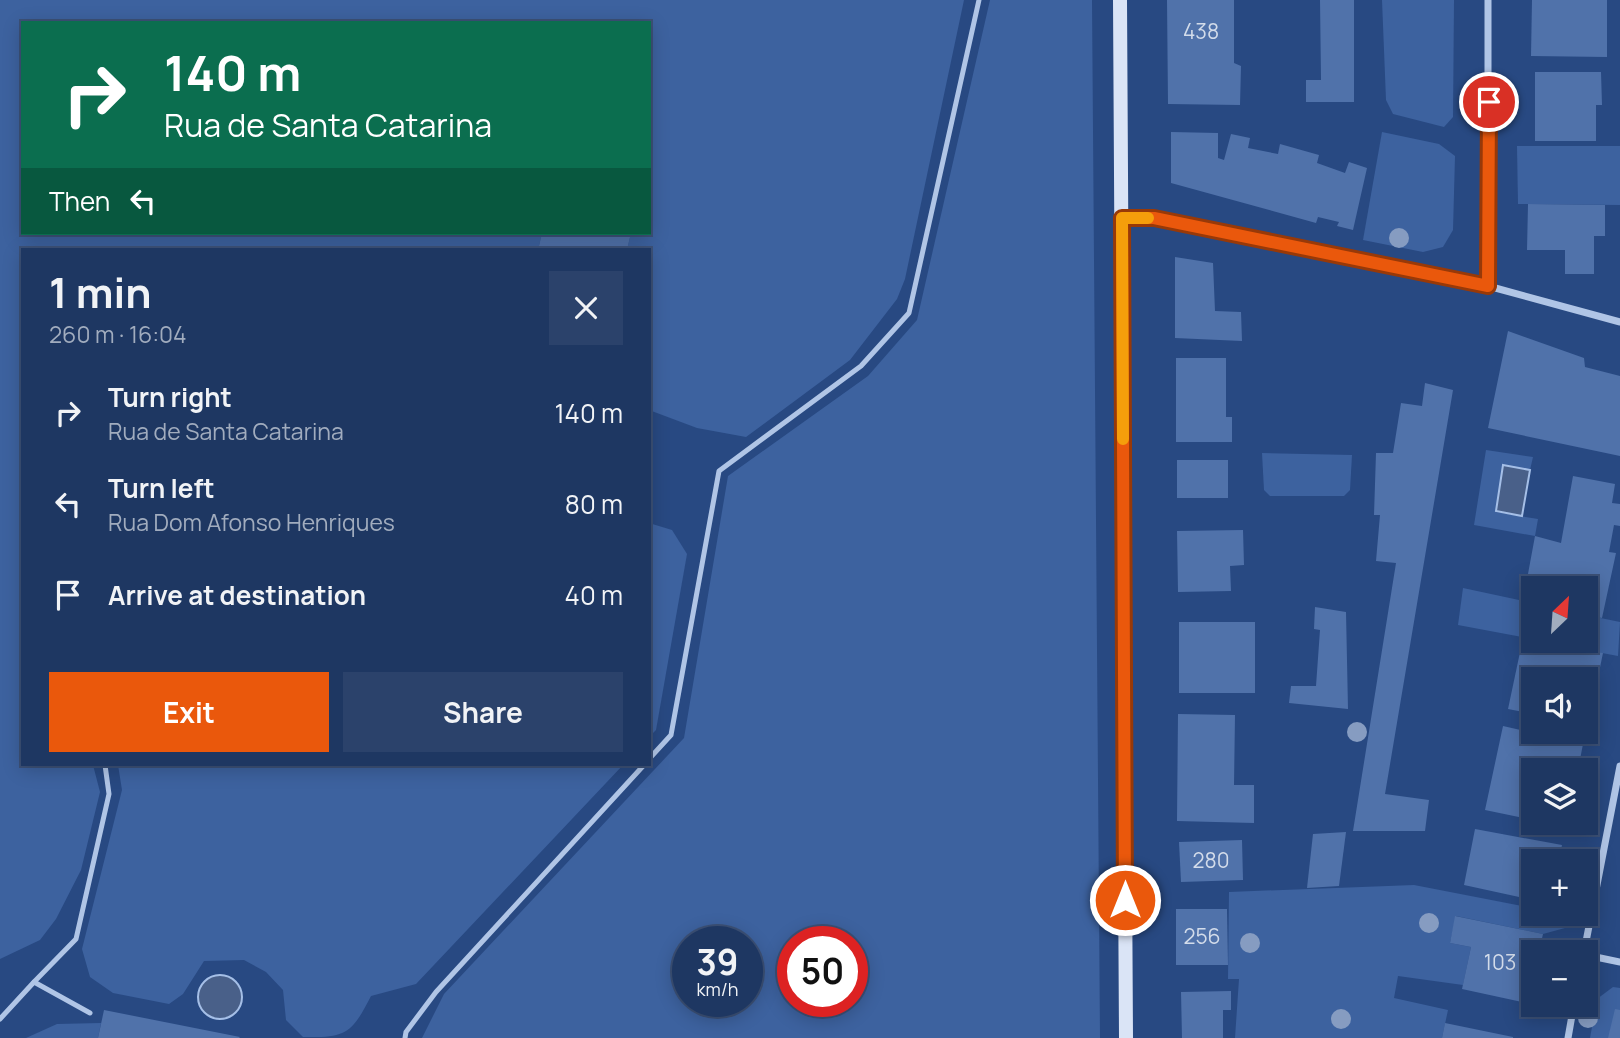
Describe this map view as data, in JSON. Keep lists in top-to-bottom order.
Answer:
{
  "house_numbers": [
    "438",
    "280",
    "256",
    "103"
  ],
  "north": "top right",
  "page": {
    "turn": ["140 m", "Rua de Santa Catarina"],
    "then": "Then",
    "heading": ["1 min", "260 m · 16:04"],
    "list": [
      {
        "name": "Turn right",
        "note": "Rua de Santa Catarina",
        "value": "140 m"
      },
      {
        "name": "Turn left",
        "note": "Rua Dom Afonso Henriques",
        "value": "80 m"
      },
      {
        "name": "Arrive at destination",
        "value": "40 m"
      }
    ],
    "map_buttons": ["+", "−"],
    "buttons": ["Exit", "Share"],
    "speed": "39 km/h",
    "limit": "50"
  }
}
